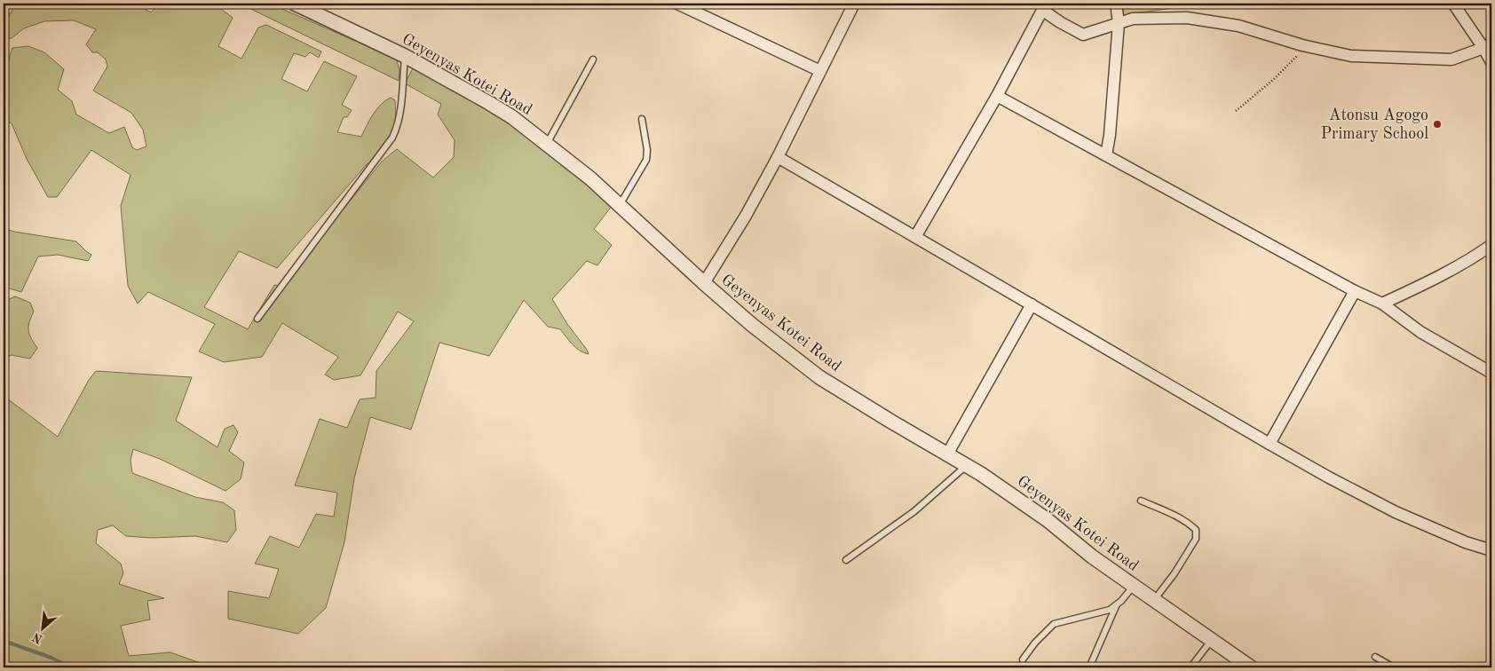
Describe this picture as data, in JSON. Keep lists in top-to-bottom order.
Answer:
{
  "streets": {
    "street": ["Geyenyas Kotei Road"]
  },
  "places": ["Atonsu Agogo Primary School"],
  "north": "bottom left"
}
